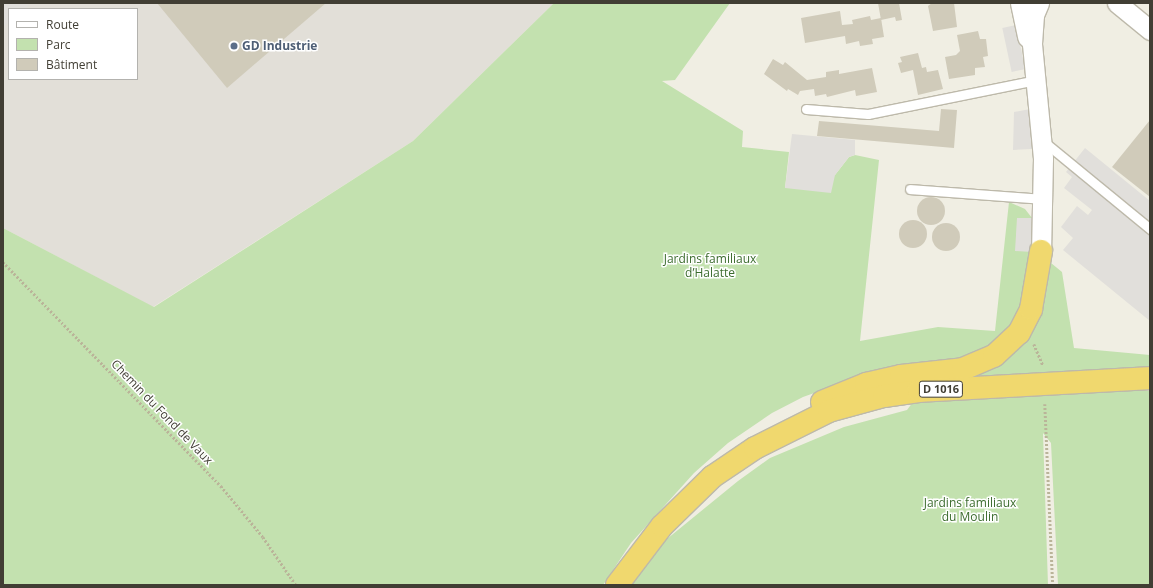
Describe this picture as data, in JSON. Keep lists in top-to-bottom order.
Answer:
{
  "streets": {
    "highway": ["D 1016"],
    "path": ["Chemin du Fond de Vaux"]
  },
  "parks": ["Jardins familiaux d’Halatte", "Jardins familiaux du Moulin"],
  "places": ["GD Industrie"],
  "legend": ["Route", "Parc", "Bâtiment"]
}
